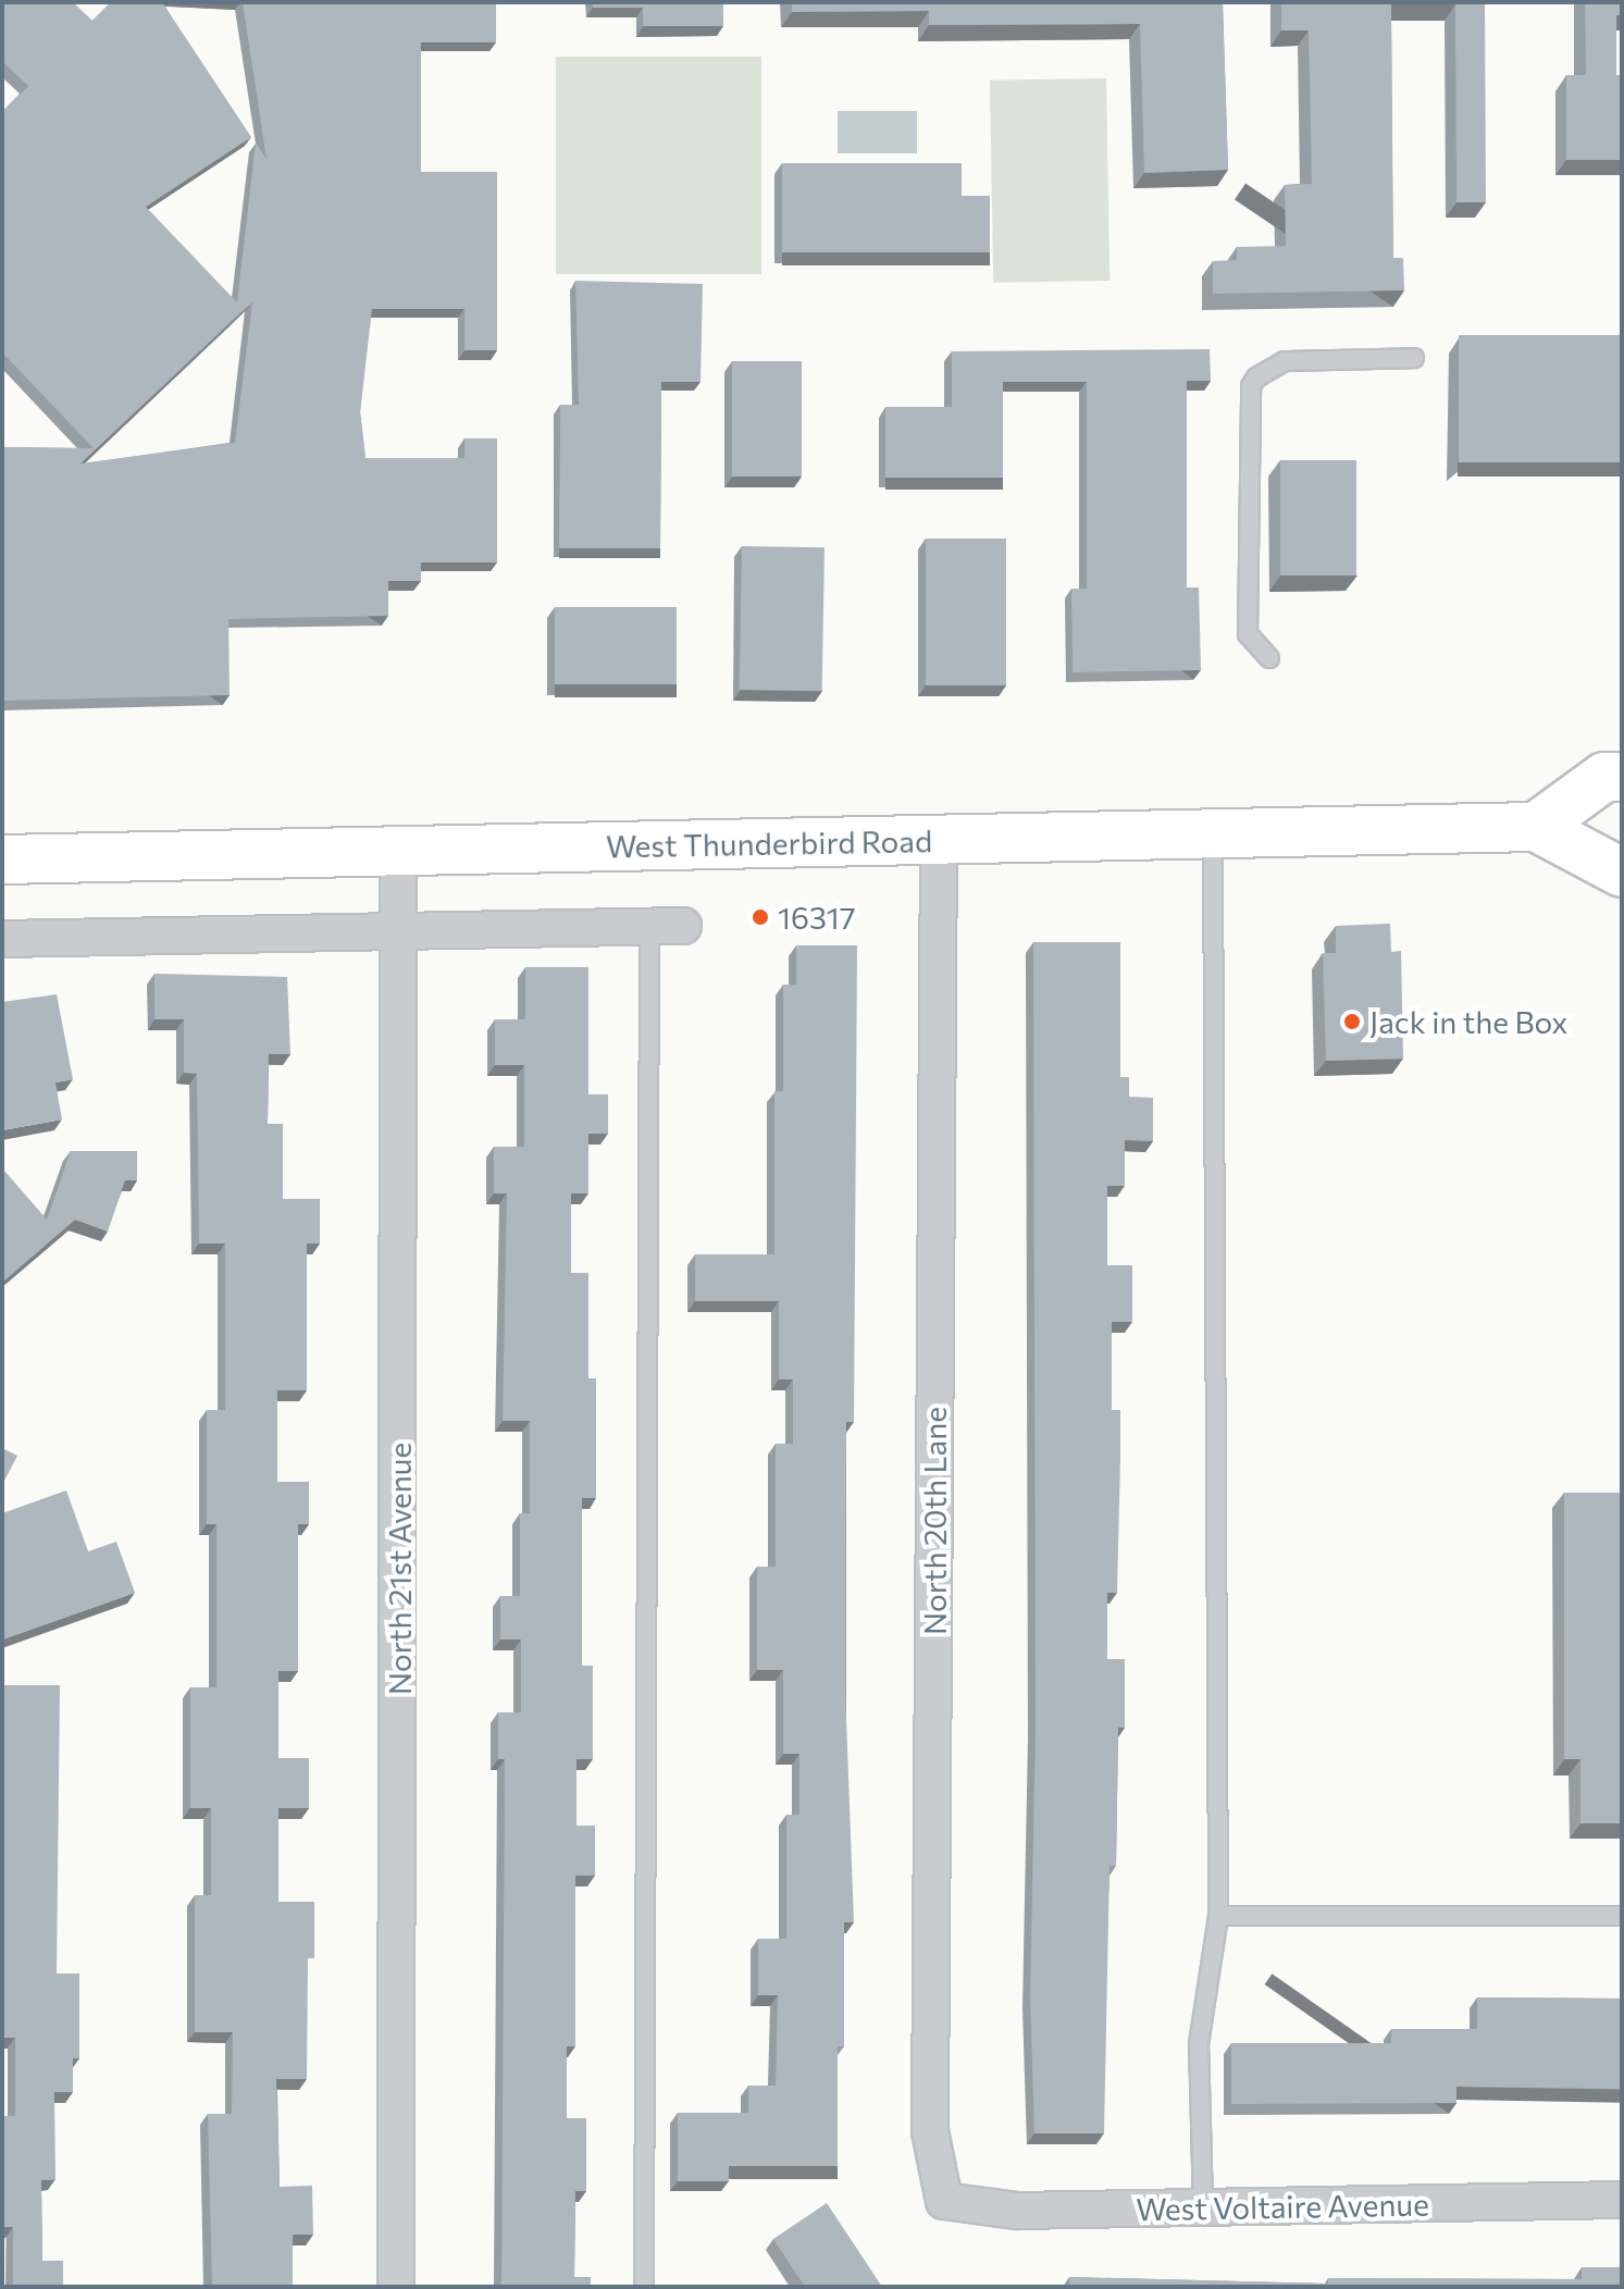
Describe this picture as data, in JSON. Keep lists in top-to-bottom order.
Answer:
{
  "streets": {
    "main road": ["West Thunderbird Road"],
    "street": ["North 20th Lane", "North 21st Avenue", "West Voltaire Avenue"]
  },
  "crossings": [
    ["West Thunderbird Road", "North 20th Lane"],
    ["West Thunderbird Road", "North 21st Avenue"],
    ["North 20th Lane", "West Voltaire Avenue"]
  ],
  "places": ["16317", "Jack in the Box"]
}
